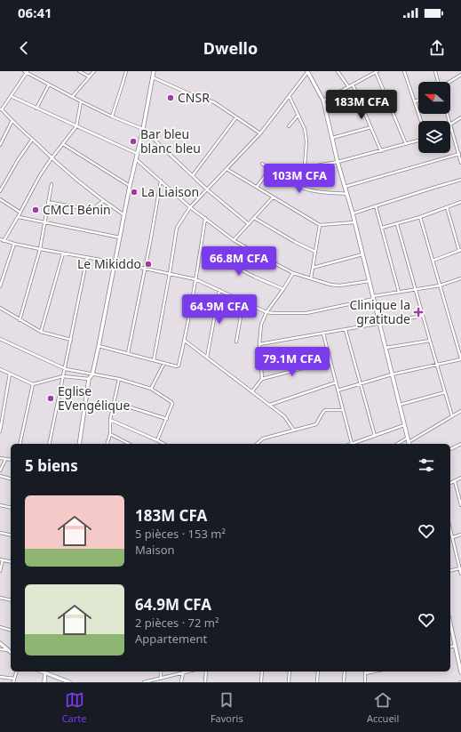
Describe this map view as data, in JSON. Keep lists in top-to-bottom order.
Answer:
{
  "places": {
    "other": [
      "CNSR",
      "Bar bleu blanc bleu",
      "La Liaison",
      "CMCI Bénin",
      "Le Mikiddo",
      "Eglise EVengélique"
    ],
    "health": ["Clinique la gratitude"]
  },
  "north": "left",
  "page": {
    "status": "06:41",
    "header": "Dwello",
    "price": [
      "183M CFA",
      "103M CFA",
      "66.8M CFA",
      "64.9M CFA",
      "79.1M CFA"
    ],
    "heading": "5 biens",
    "list": [
      {
        "name": "183M CFA",
        "note": "5 pièces · 153 m² · Maison"
      },
      {
        "name": "64.9M CFA",
        "note": "2 pièces · 72 m² · Appartement"
      }
    ],
    "tabs": ["Carte", "Favoris", "Accueil"]
  }
}
